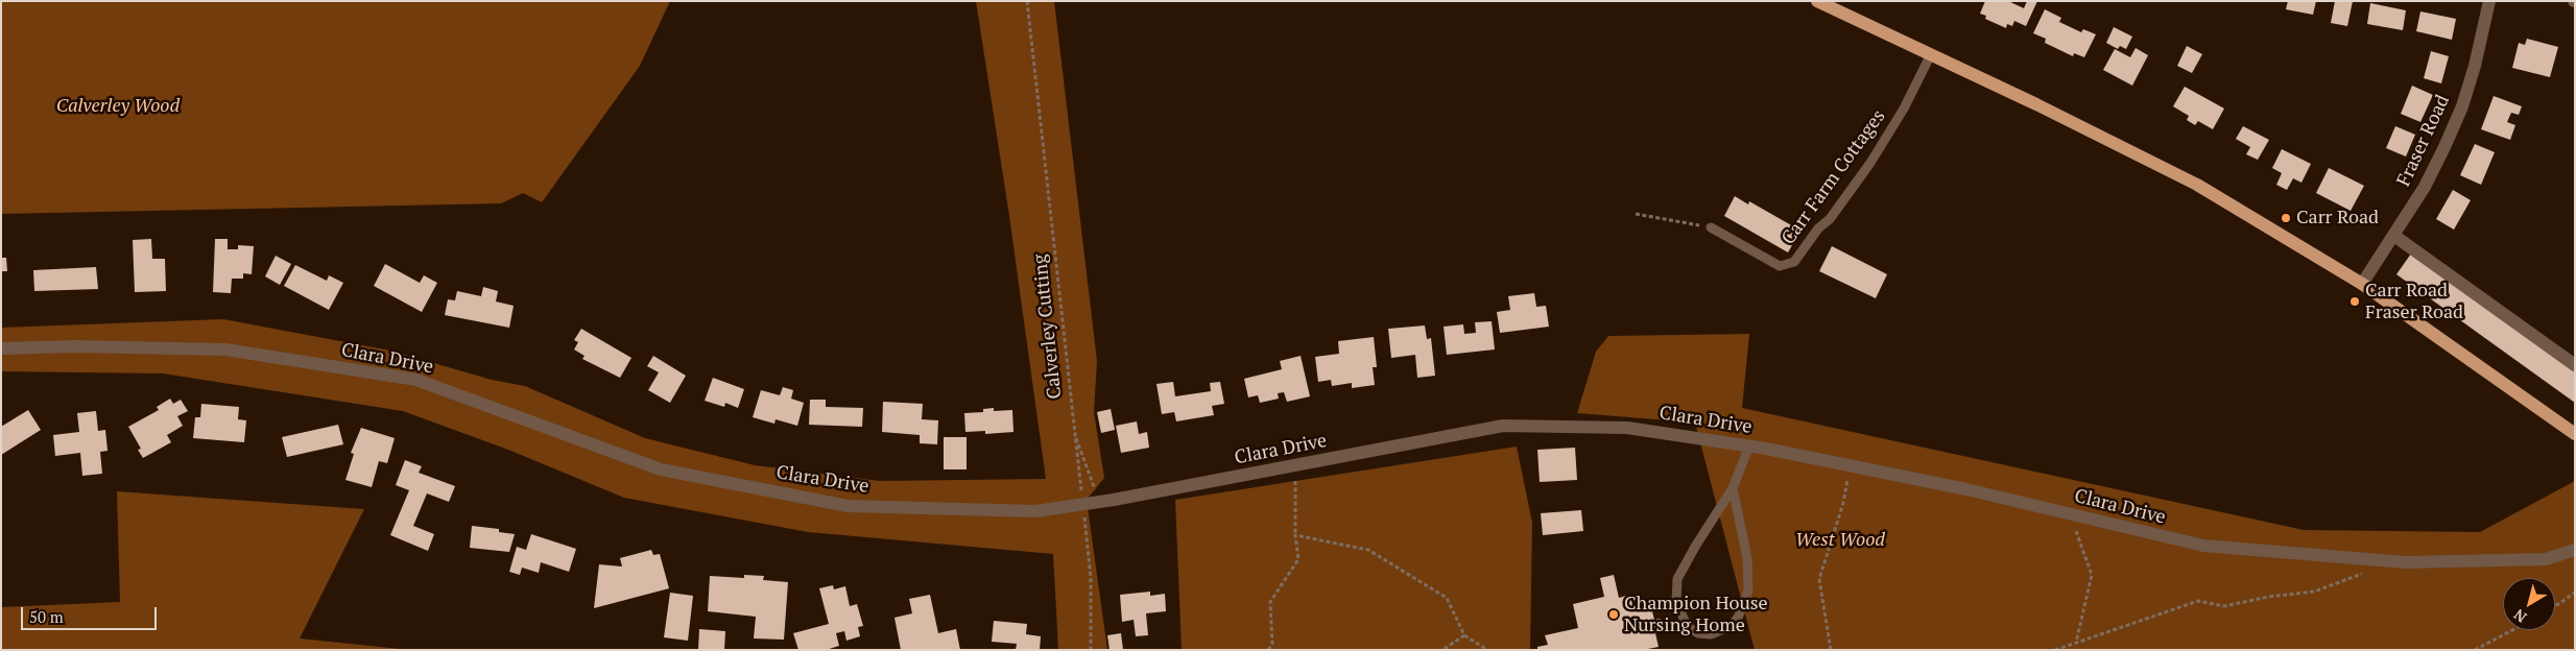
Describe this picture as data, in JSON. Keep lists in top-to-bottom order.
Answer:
{
  "streets": {
    "street": ["Fraser Road", "Clara Drive"],
    "lane": ["Carr Farm Cottages"],
    "path": ["Calverley Cutting"]
  },
  "parks": ["Calverley Wood", "West Wood"],
  "places": ["Carr Road", "Carr Road Fraser Road", "Champion House Nursing Home"],
  "scale_bar": "50 m",
  "north": "bottom left"
}
